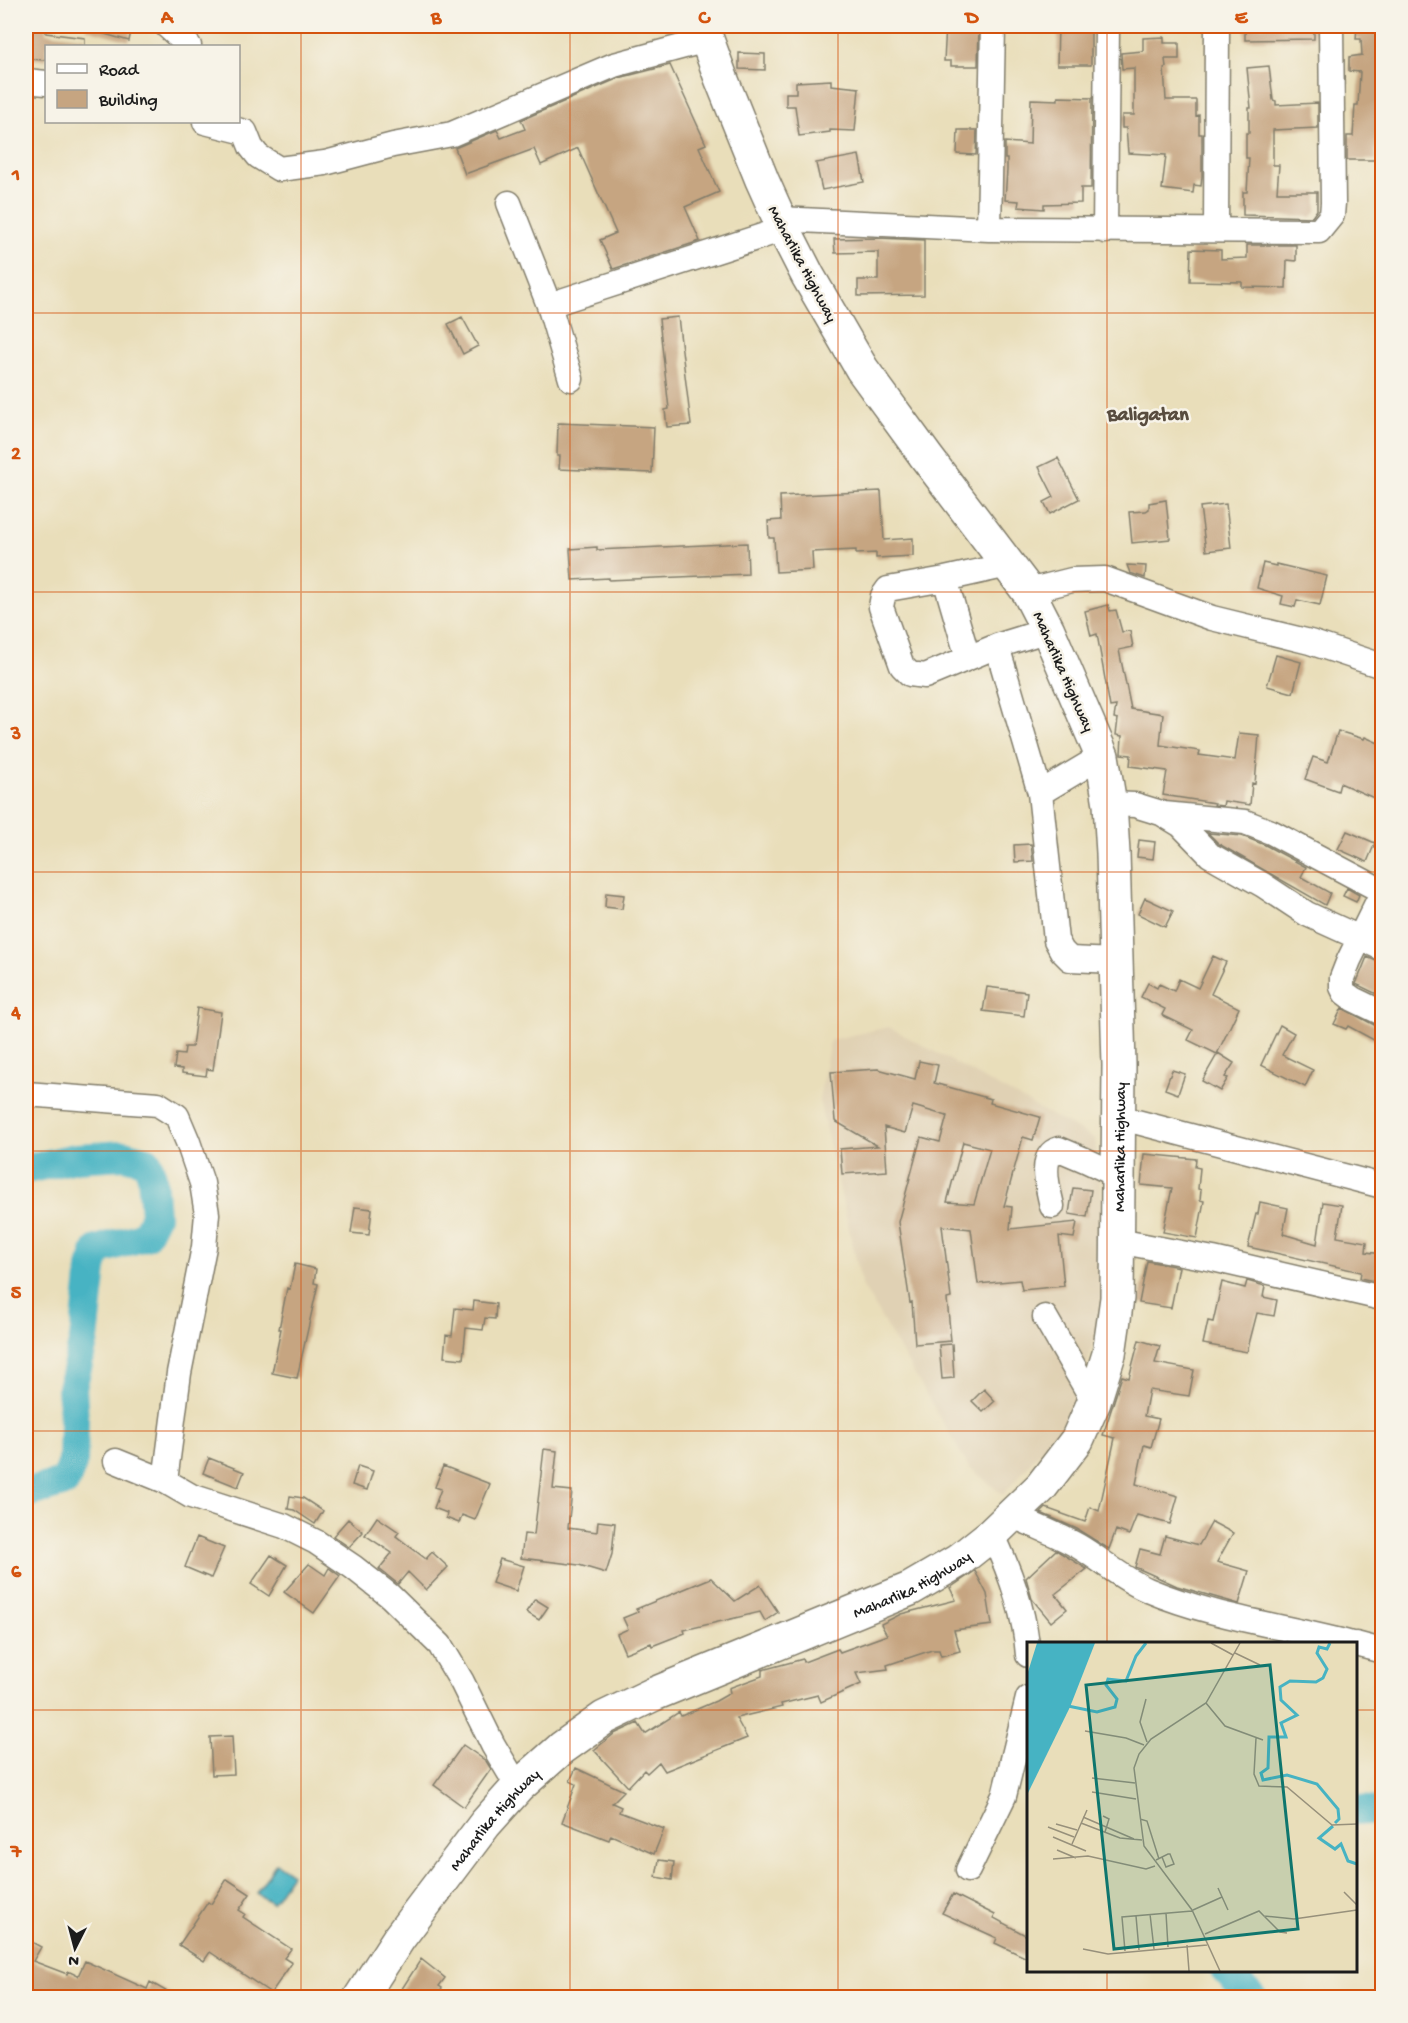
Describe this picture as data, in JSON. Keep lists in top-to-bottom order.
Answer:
{
  "streets": {
    "highway": ["Maharlika Highway"]
  },
  "districts": ["Baligatan"],
  "legend": ["Road", "Building"],
  "north": "bottom",
  "grid": {
    "columns": [
      "A",
      "B",
      "C",
      "D",
      "E"
    ],
    "rows": [
      "1",
      "2",
      "3",
      "4",
      "5",
      "6",
      "7"
    ]
  }
}
